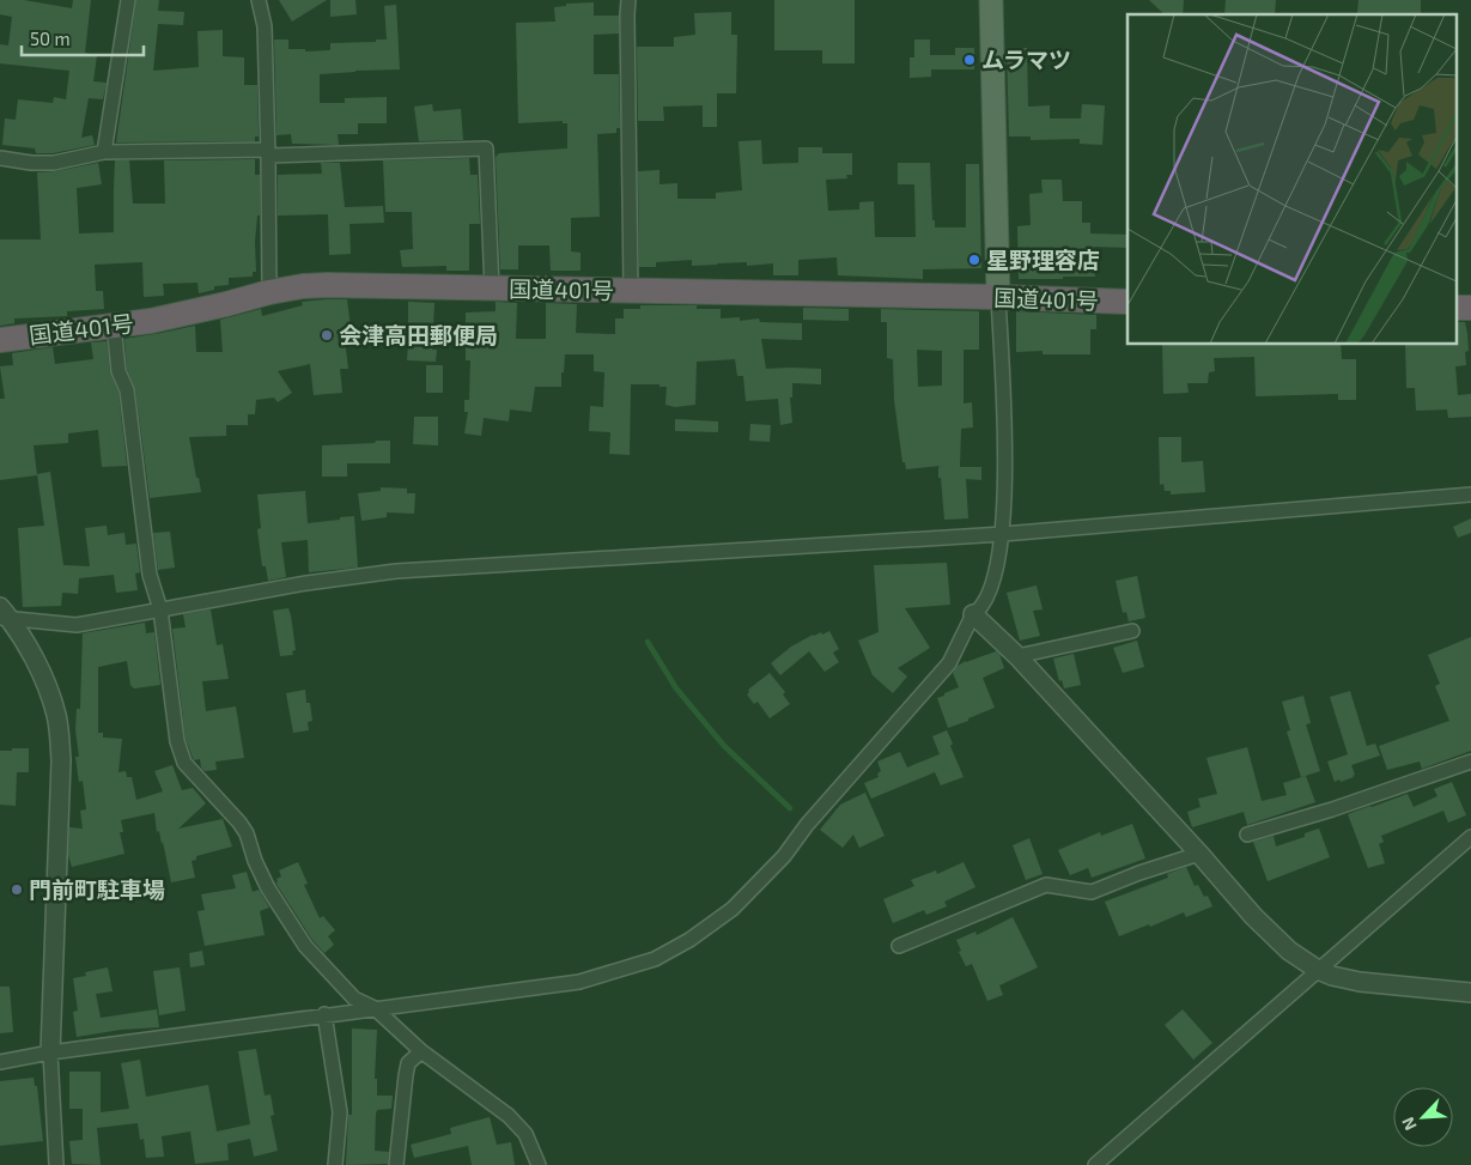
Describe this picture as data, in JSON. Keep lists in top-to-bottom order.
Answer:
{
  "streets": {
    "highway": ["国道401号"]
  },
  "places": [
    "ムラマツ",
    "星野理容店",
    "会津高田郵便局",
    "門前町駐車場"
  ],
  "scale_bar": "50 m",
  "north": "bottom left"
}
